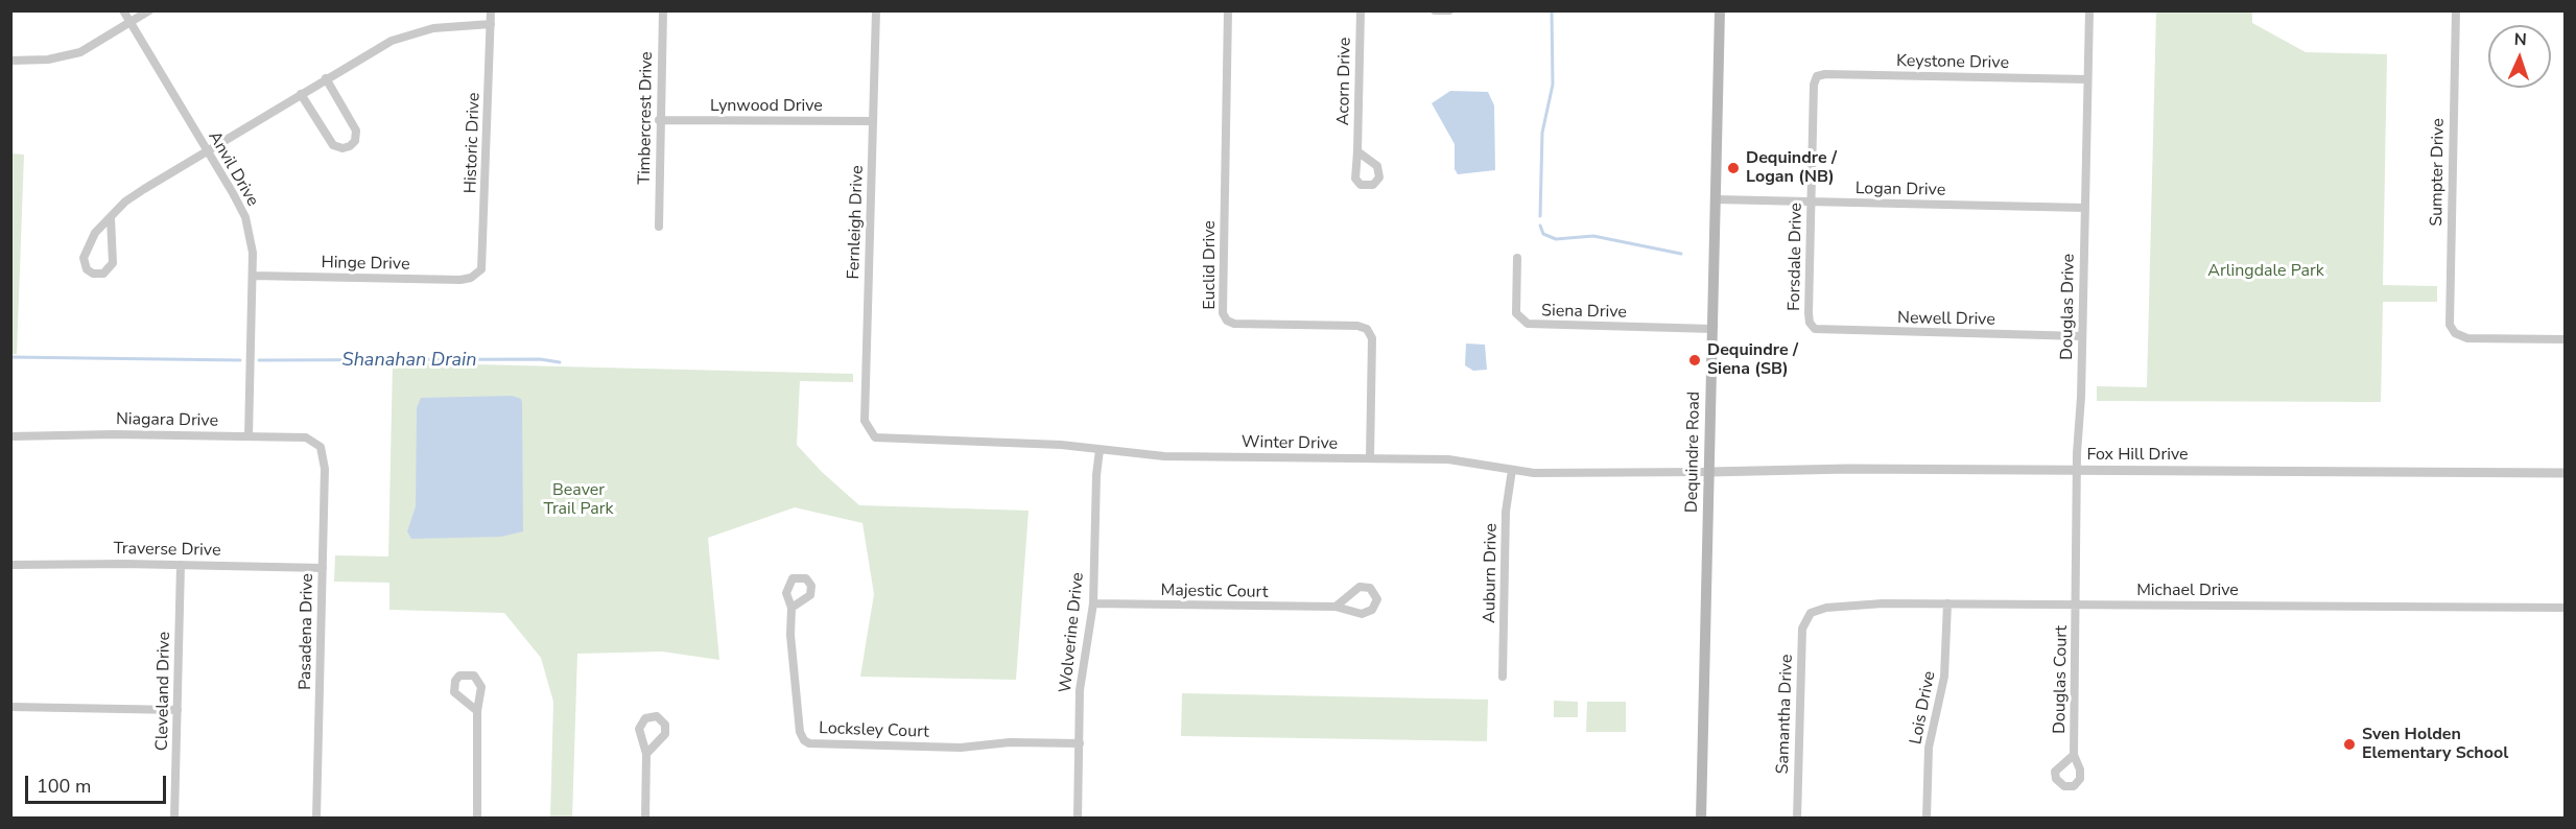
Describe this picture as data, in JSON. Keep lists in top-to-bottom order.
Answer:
{
  "streets": {
    "main road": ["Dequindre Road"],
    "street": [
      "Keystone Drive",
      "Acorn Drive",
      "Lynwood Drive",
      "Timbercrest Drive",
      "Historic Drive",
      "Anvil Drive",
      "Sumpter Drive",
      "Logan Drive",
      "Fernleigh Drive",
      "Forsdale Drive",
      "Hinge Drive",
      "Euclid Drive",
      "Douglas Drive",
      "Siena Drive",
      "Newell Drive",
      "Niagara Drive",
      "Winter Drive",
      "Fox Hill Drive",
      "Traverse Drive",
      "Auburn Drive",
      "Michael Drive",
      "Majestic Court",
      "Pasadena Drive",
      "Wolverine Drive",
      "Douglas Court",
      "Cleveland Drive",
      "Lois Drive",
      "Samantha Drive",
      "Locksley Court"
    ]
  },
  "crossings": [
    ["Keystone Drive", "Forsdale Drive"],
    ["Keystone Drive", "Douglas Drive"],
    ["Lynwood Drive", "Timbercrest Drive"],
    ["Lynwood Drive", "Fernleigh Drive"],
    ["Historic Drive", "Hinge Drive"],
    ["Anvil Drive", "Hinge Drive"],
    ["Anvil Drive", "Niagara Drive"],
    ["Logan Drive", "Forsdale Drive"],
    ["Logan Drive", "Douglas Drive"],
    ["Logan Drive", "Dequindre Road"],
    ["Fernleigh Drive", "Winter Drive"],
    ["Forsdale Drive", "Newell Drive"],
    ["Euclid Drive", "Winter Drive"],
    ["Douglas Drive", "Newell Drive"],
    ["Douglas Drive", "Fox Hill Drive"],
    ["Douglas Drive", "Michael Drive"],
    ["Douglas Drive", "Douglas Court"],
    ["Siena Drive", "Dequindre Road"],
    ["Niagara Drive", "Pasadena Drive"],
    ["Winter Drive", "Dequindre Road"],
    ["Winter Drive", "Fox Hill Drive"],
    ["Winter Drive", "Auburn Drive"],
    ["Winter Drive", "Wolverine Drive"],
    ["Dequindre Road", "Fox Hill Drive"],
    ["Traverse Drive", "Pasadena Drive"],
    ["Traverse Drive", "Cleveland Drive"],
    ["Michael Drive", "Douglas Court"],
    ["Michael Drive", "Lois Drive"],
    ["Michael Drive", "Samantha Drive"],
    ["Majestic Court", "Wolverine Drive"],
    ["Wolverine Drive", "Locksley Court"]
  ],
  "water": ["Shanahan Drain"],
  "parks": ["Arlingdale Park", "Beaver Trail Park"],
  "places": ["Dequindre / Logan (NB)", "Dequindre / Siena (SB)", "Sven Holden Elementary School"],
  "scale_bar": "100 m",
  "north": "top"
}
